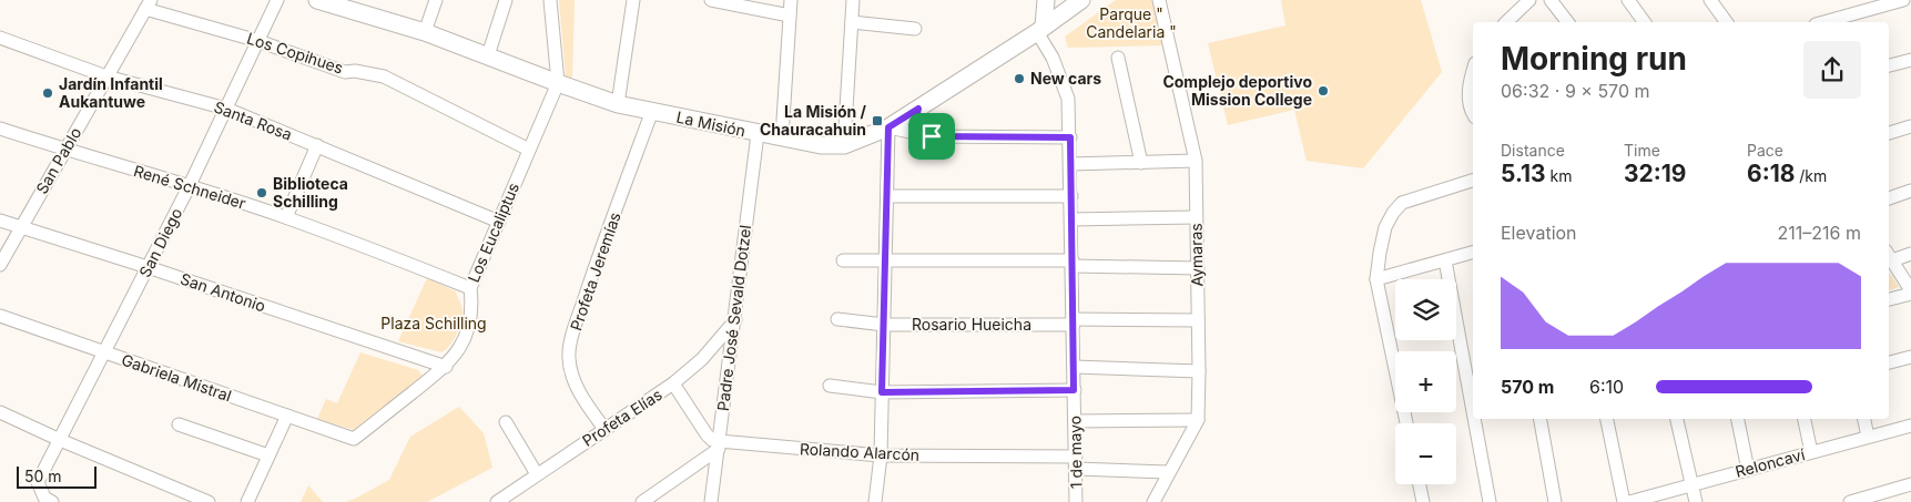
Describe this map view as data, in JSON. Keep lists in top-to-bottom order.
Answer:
{
  "streets": {
    "street": [
      "Los Copihues",
      "Santa Rosa",
      "La Misión",
      "San Pablo",
      "René Schneider",
      "Los Eucaliptus",
      "San Diego",
      "Aymaras",
      "Profeta Jeremías",
      "San Antonio",
      "Padre José Sevald Dotzel",
      "Rosario Hueicha",
      "Gabriela Mistral",
      "Profeta Elías",
      "Rolando Alarcón",
      "1 de mayo",
      "Reloncaví"
    ]
  },
  "crossings": [
    ["Los Copihues", "San Pablo"],
    ["Los Copihues", "Los Eucaliptus"],
    ["Los Copihues", "San Diego"],
    ["Santa Rosa", "San Pablo"],
    ["Santa Rosa", "Los Eucaliptus"],
    ["Santa Rosa", "San Diego"],
    ["La Misión", "Los Eucaliptus"],
    ["La Misión", "Profeta Jeremías"],
    ["La Misión", "Padre José Sevald Dotzel"],
    ["La Misión", "1 de mayo"],
    ["San Pablo", "René Schneider"],
    ["San Pablo", "San Antonio"],
    ["René Schneider", "Los Eucaliptus"],
    ["René Schneider", "San Diego"],
    ["Los Eucaliptus", "San Antonio"],
    ["Los Eucaliptus", "Gabriela Mistral"],
    ["San Diego", "San Antonio"],
    ["San Diego", "Gabriela Mistral"],
    ["Aymaras", "Rosario Hueicha"],
    ["Aymaras", "Rolando Alarcón"],
    ["Profeta Jeremías", "Profeta Elías"],
    ["Padre José Sevald Dotzel", "Profeta Elías"],
    ["Padre José Sevald Dotzel", "Rolando Alarcón"],
    ["Rosario Hueicha", "1 de mayo"],
    ["Rolando Alarcón", "1 de mayo"]
  ],
  "parks": ["Parque \" Candelaria \"", "Plaza Schilling"],
  "places": {
    "other": [
      "New cars",
      "Complejo deportivo Mission College",
      "Jardín Infantil Aukantuwe",
      "Biblioteca Schilling"
    ],
    "transit": ["La Misión / Chauracahuin"]
  },
  "scale_bar": "50 m",
  "page": {
    "heading": ["Morning run", "06:32 · 9 × 570 m"],
    "stats": [
      ["Distance", "5.13 km"],
      ["Time", "32:19"],
      ["Pace", "6:18 /km"]
    ],
    "chart": ["Elevation", "211–216 m"],
    "map_buttons": ["+", "−"],
    "list": [
      {
        "name": "570 m",
        "note": "6:10"
      }
    ],
    "scale": "50 m"
  }
}
